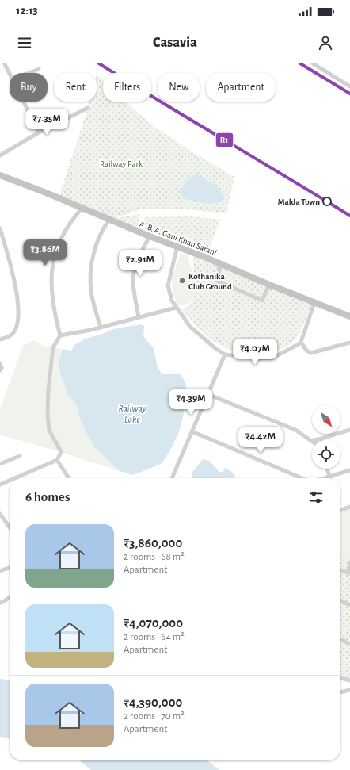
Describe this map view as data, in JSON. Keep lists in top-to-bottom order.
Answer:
{
  "streets": {
    "main road": ["A. B. A. Gani Khan Sarani"]
  },
  "water": ["Railway Lake"],
  "parks": ["Railway Park"],
  "places": ["Malda Town", "Kothanika Club Ground"],
  "lines": ["transit line R1"],
  "north": "bottom right",
  "page": {
    "status": "12:13",
    "header": "Casavia",
    "chip": [
      "Buy",
      "Rent",
      "Filters",
      "New",
      "Apartment"
    ],
    "price": [
      "₹7.35M",
      "₹3.86M",
      "₹2.91M",
      "₹4.07M",
      "₹4.39M",
      "₹4.42M"
    ],
    "heading": "6 homes",
    "list": [
      {
        "name": "₹3,860,000",
        "note": "2 rooms · 68 m² · Apartment"
      },
      {
        "name": "₹4,070,000",
        "note": "2 rooms · 64 m² · Apartment"
      },
      {
        "name": "₹4,390,000",
        "note": "2 rooms · 70 m² · Apartment"
      }
    ]
  }
}
